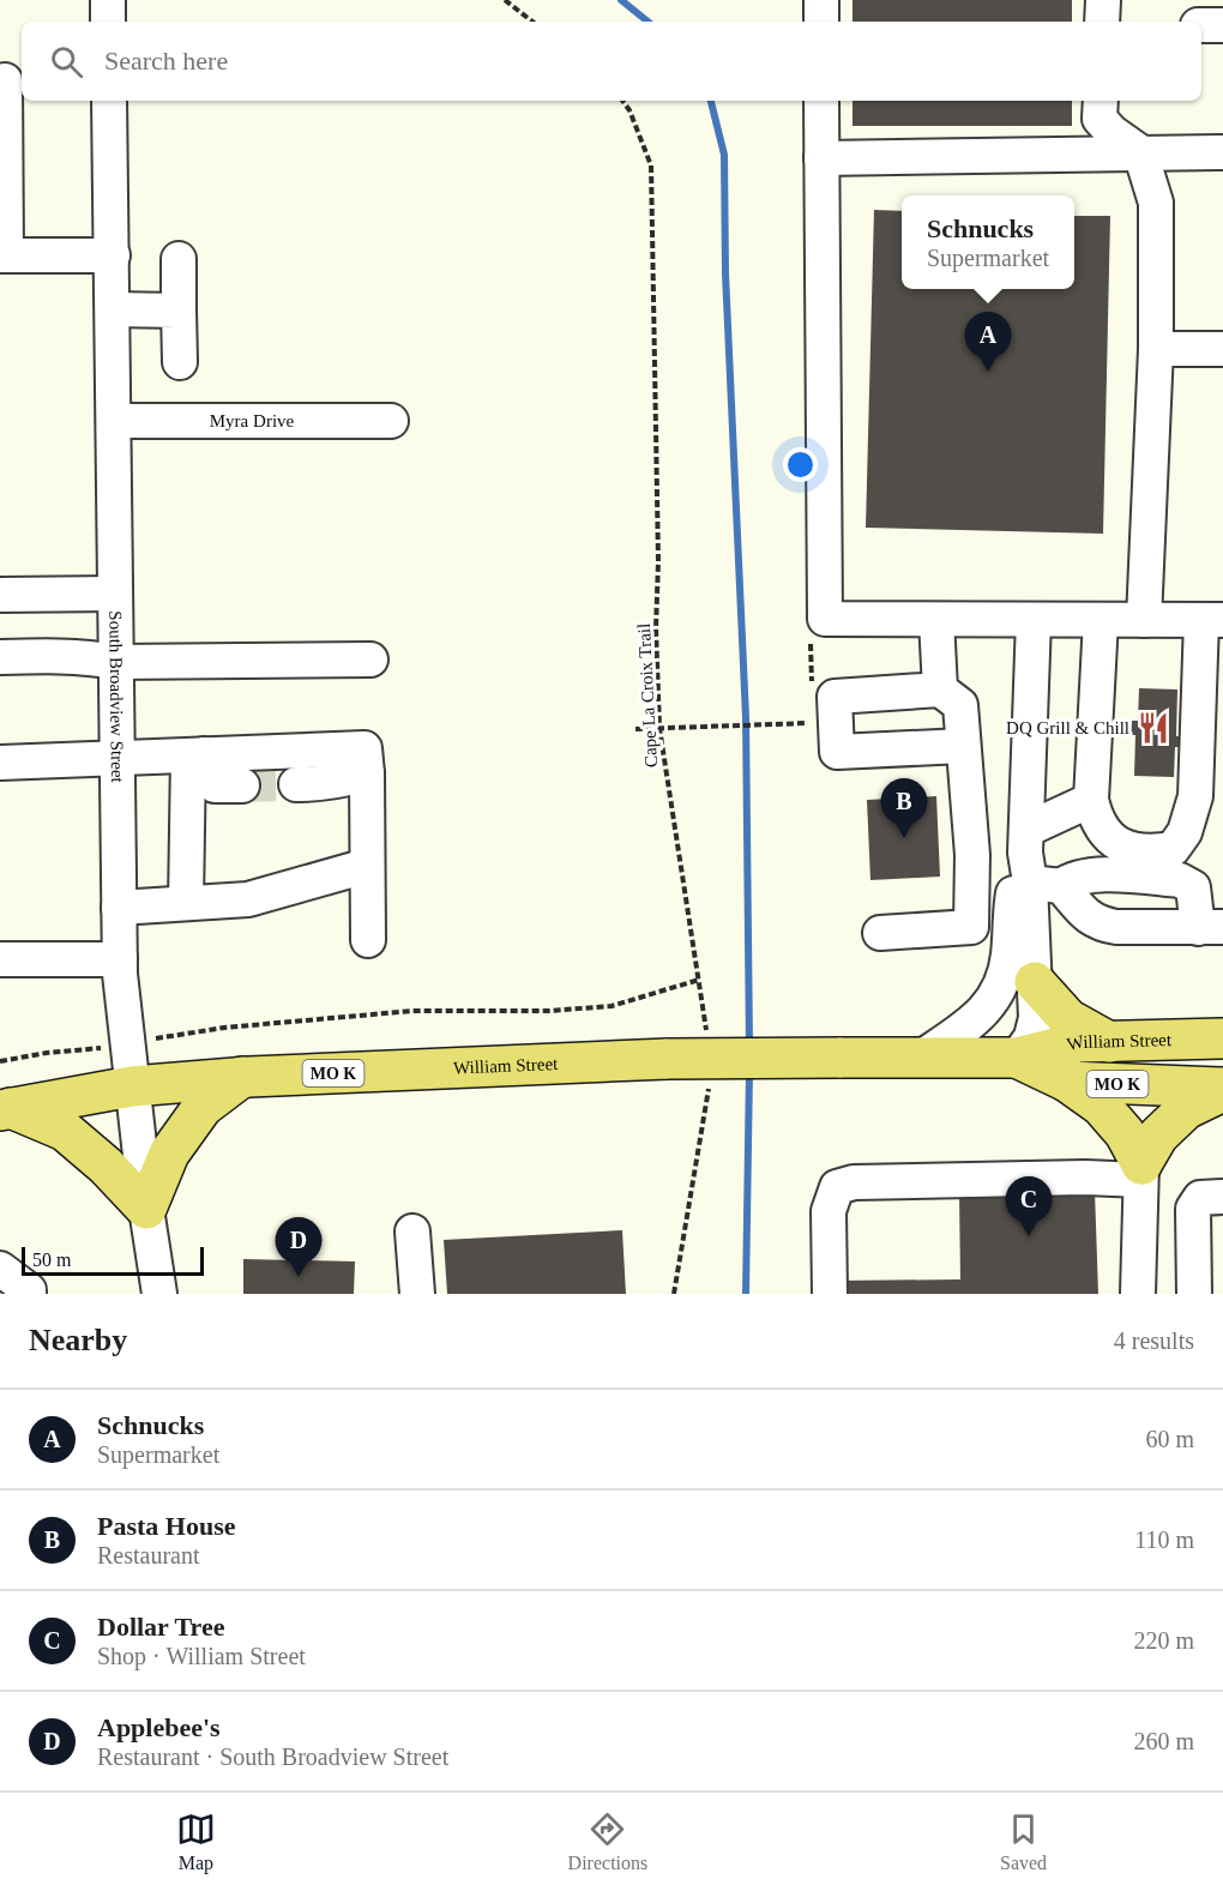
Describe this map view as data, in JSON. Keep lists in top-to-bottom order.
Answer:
{
  "streets": {
    "main road": ["William Street", "MO K"],
    "street": ["Myra Drive", "South Broadview Street"],
    "path": ["Cape La Croix Trail"]
  },
  "crossings": [
    ["Myra Drive", "South Broadview Street"],
    ["South Broadview Street", "William Street"]
  ],
  "places": {
    "restaurant": ["DQ Grill & Chill"]
  },
  "scale_bar": "50 m",
  "page": {
    "search": "Search here",
    "popup": ["Schnucks", "Supermarket"],
    "pins": [
      "A",
      "B",
      "C",
      "D"
    ],
    "scale": "50 m",
    "heading": ["Nearby", "4 results"],
    "list": [
      {
        "mark": "A",
        "name": "Schnucks",
        "note": "Supermarket",
        "value": "60 m"
      },
      {
        "mark": "B",
        "name": "Pasta House",
        "note": "Restaurant",
        "value": "110 m"
      },
      {
        "mark": "C",
        "name": "Dollar Tree",
        "note": "Shop · William Street",
        "value": "220 m"
      },
      {
        "mark": "D",
        "name": "Applebee's",
        "note": "Restaurant · South Broadview Street",
        "value": "260 m"
      }
    ],
    "nav": ["Map", "Directions", "Saved"]
  }
}
